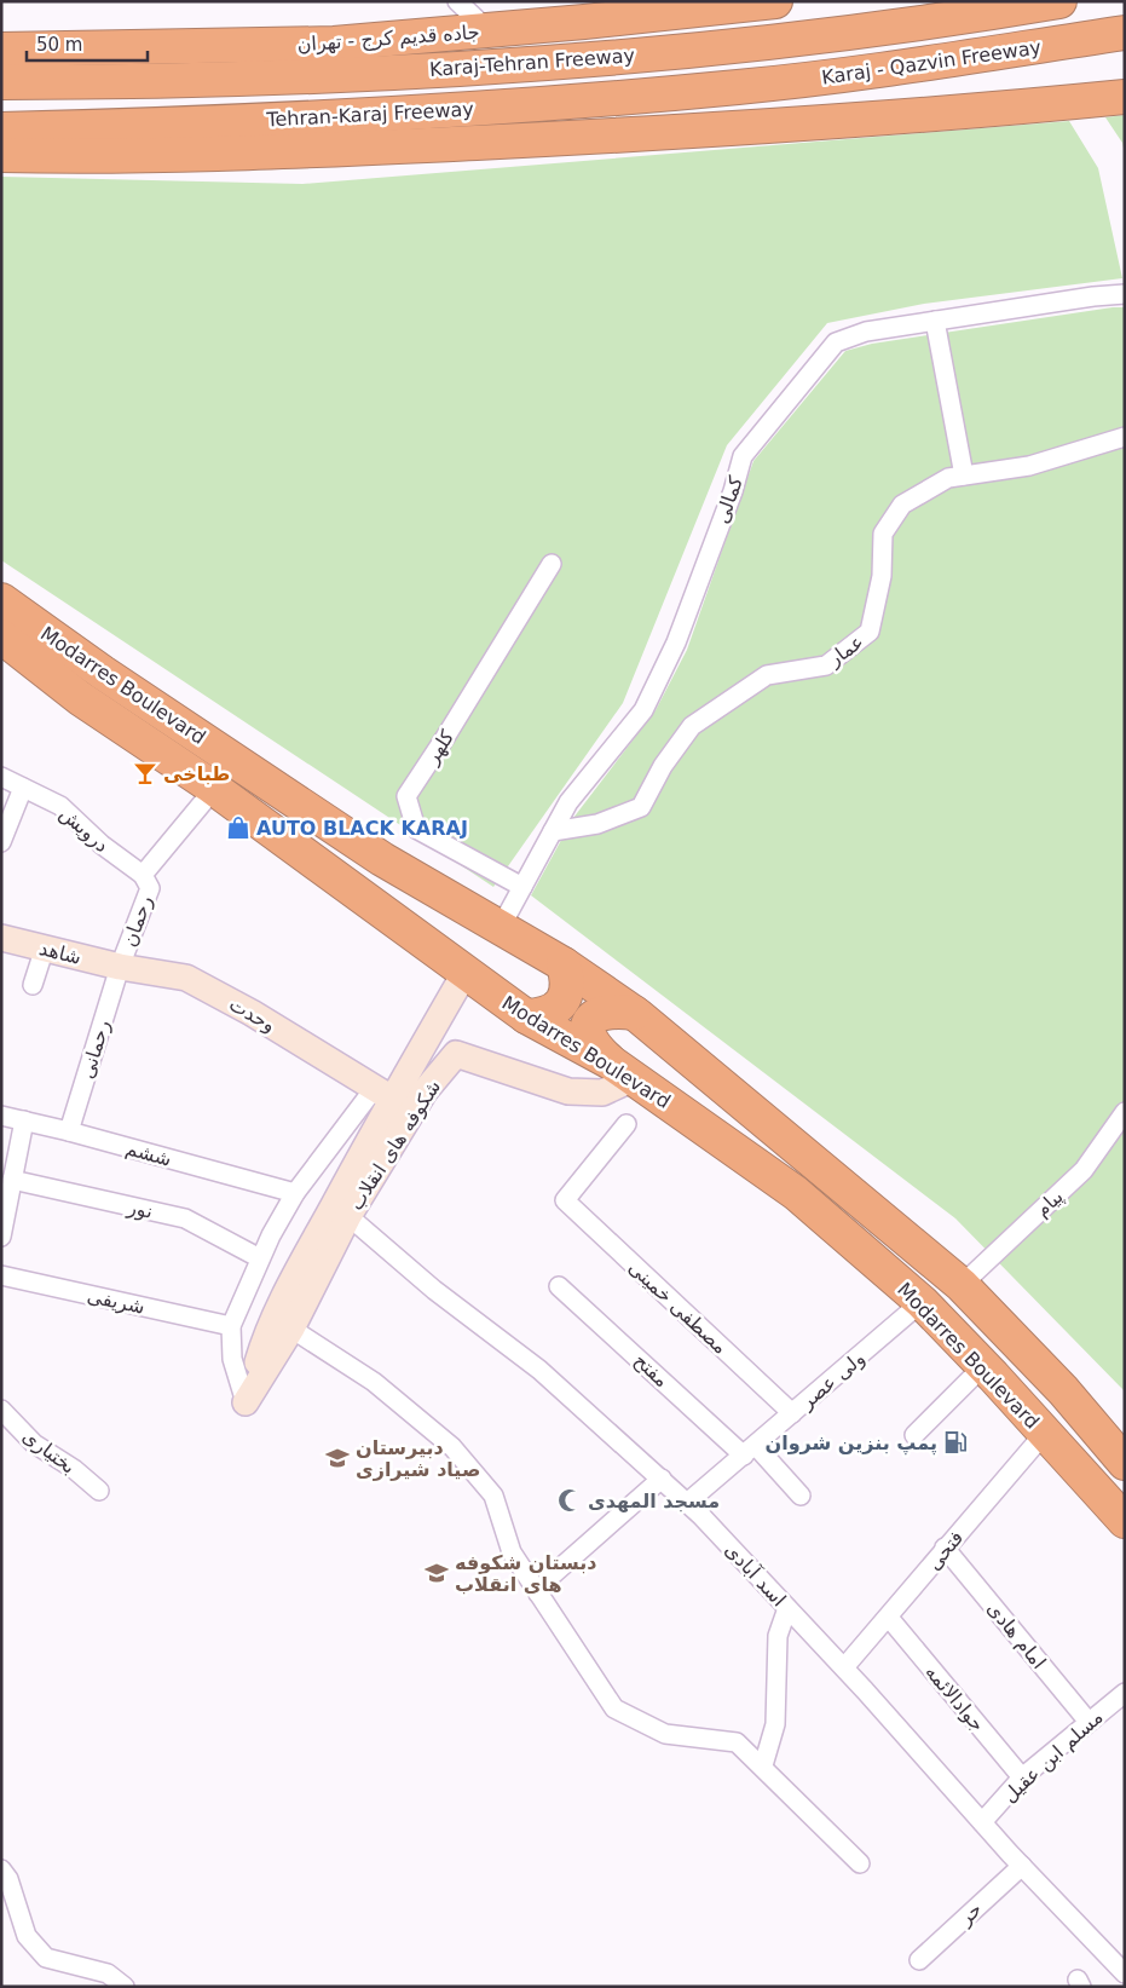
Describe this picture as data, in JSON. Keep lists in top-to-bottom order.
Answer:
{
  "streets": {
    "highway": [
      "جاده قدیم کرج - تهران",
      "Karaj-Tehran Freeway",
      "Karaj - Qazvin Freeway",
      "Tehran-Karaj Freeway",
      "Modarres Boulevard"
    ],
    "street": [
      "کمالی",
      "عمار",
      "کلهر",
      "درویش",
      "رحمان",
      "شاهد",
      "وحدت",
      "رحمانی",
      "شکوفه های انقلاب",
      "ششم",
      "پیام",
      "نور",
      "شریفی",
      "مصطفی خمینی",
      "مفتح",
      "ولی عصر",
      "بختیاری",
      "فتحی",
      "اسد آبادی",
      "امام هادی",
      "جوادالائمه",
      "مسلم ابن عقیل",
      "حر"
    ]
  },
  "crossings": [
    ["Karaj - Qazvin Freeway", "Tehran-Karaj Freeway"],
    ["کمالی", "عمار"],
    ["کمالی", "Modarres Boulevard"],
    ["کمالی", "کلهر"],
    ["Modarres Boulevard", "شکوفه های انقلاب"],
    ["Modarres Boulevard", "پیام"],
    ["Modarres Boulevard", "ولی عصر"],
    ["Modarres Boulevard", "فتحی"],
    ["درویش", "رحمان"],
    ["رحمان", "شاهد"],
    ["رحمان", "وحدت"],
    ["رحمان", "رحمانی"],
    ["شاهد", "وحدت"],
    ["شاهد", "رحمانی"],
    ["وحدت", "رحمانی"],
    ["وحدت", "شکوفه های انقلاب"],
    ["رحمانی", "ششم"],
    ["شکوفه های انقلاب", "ششم"],
    ["شکوفه های انقلاب", "نور"],
    ["شکوفه های انقلاب", "شریفی"],
    ["شکوفه های انقلاب", "اسد آبادی"],
    ["مصطفی خمینی", "ولی عصر"],
    ["مفتح", "ولی عصر"],
    ["ولی عصر", "اسد آبادی"],
    ["فتحی", "اسد آبادی"],
    ["فتحی", "امام هادی"],
    ["فتحی", "جوادالائمه"],
    ["اسد آبادی", "مسلم ابن عقیل"],
    ["اسد آبادی", "حر"],
    ["امام هادی", "مسلم ابن عقیل"],
    ["جوادالائمه", "مسلم ابن عقیل"]
  ],
  "places": {
    "bar": ["طباخی"],
    "shop": ["AUTO BLACK KARAJ"],
    "fuel station": ["پمپ بنزین شروان"],
    "school or university": ["دبیرستان صیاد شیرازی", "دبستان شکوفه های انقلاب"],
    "mosque": ["مسجد المهدی"]
  },
  "scale_bar": "50 m"
}
